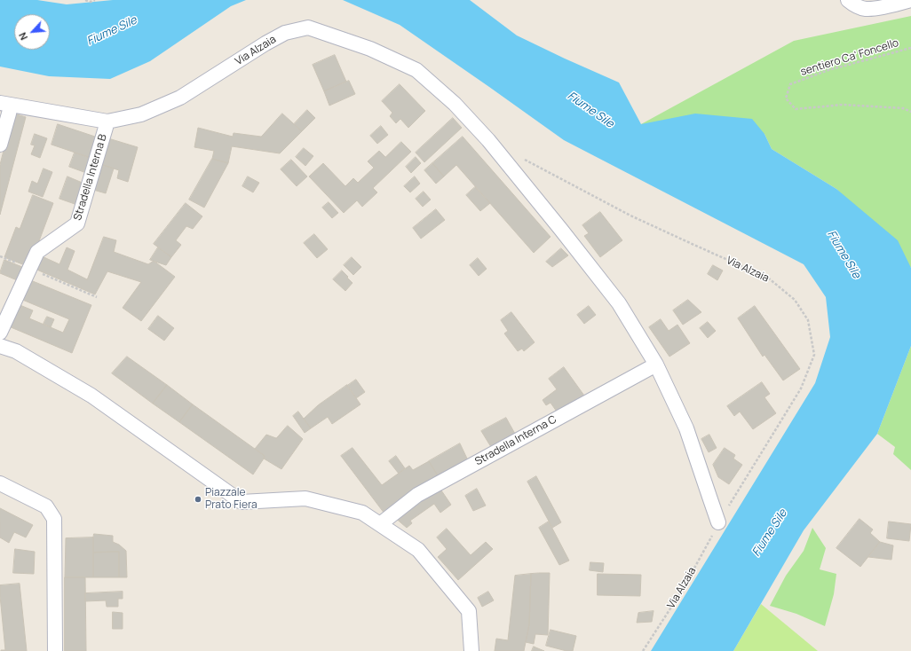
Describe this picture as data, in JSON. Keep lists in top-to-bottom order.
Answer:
{
  "streets": {
    "street": ["Via Alzaia", "Stradella Interna B", "Stradella Interna C"],
    "path": ["sentiero Ca' Foncello"]
  },
  "crossings": [
    ["Via Alzaia", "Stradella Interna B"],
    ["Via Alzaia", "Stradella Interna C"]
  ],
  "water": ["Fiume Sile"],
  "places": ["Piazzale Prato Fiera"],
  "north": "bottom left"
}
